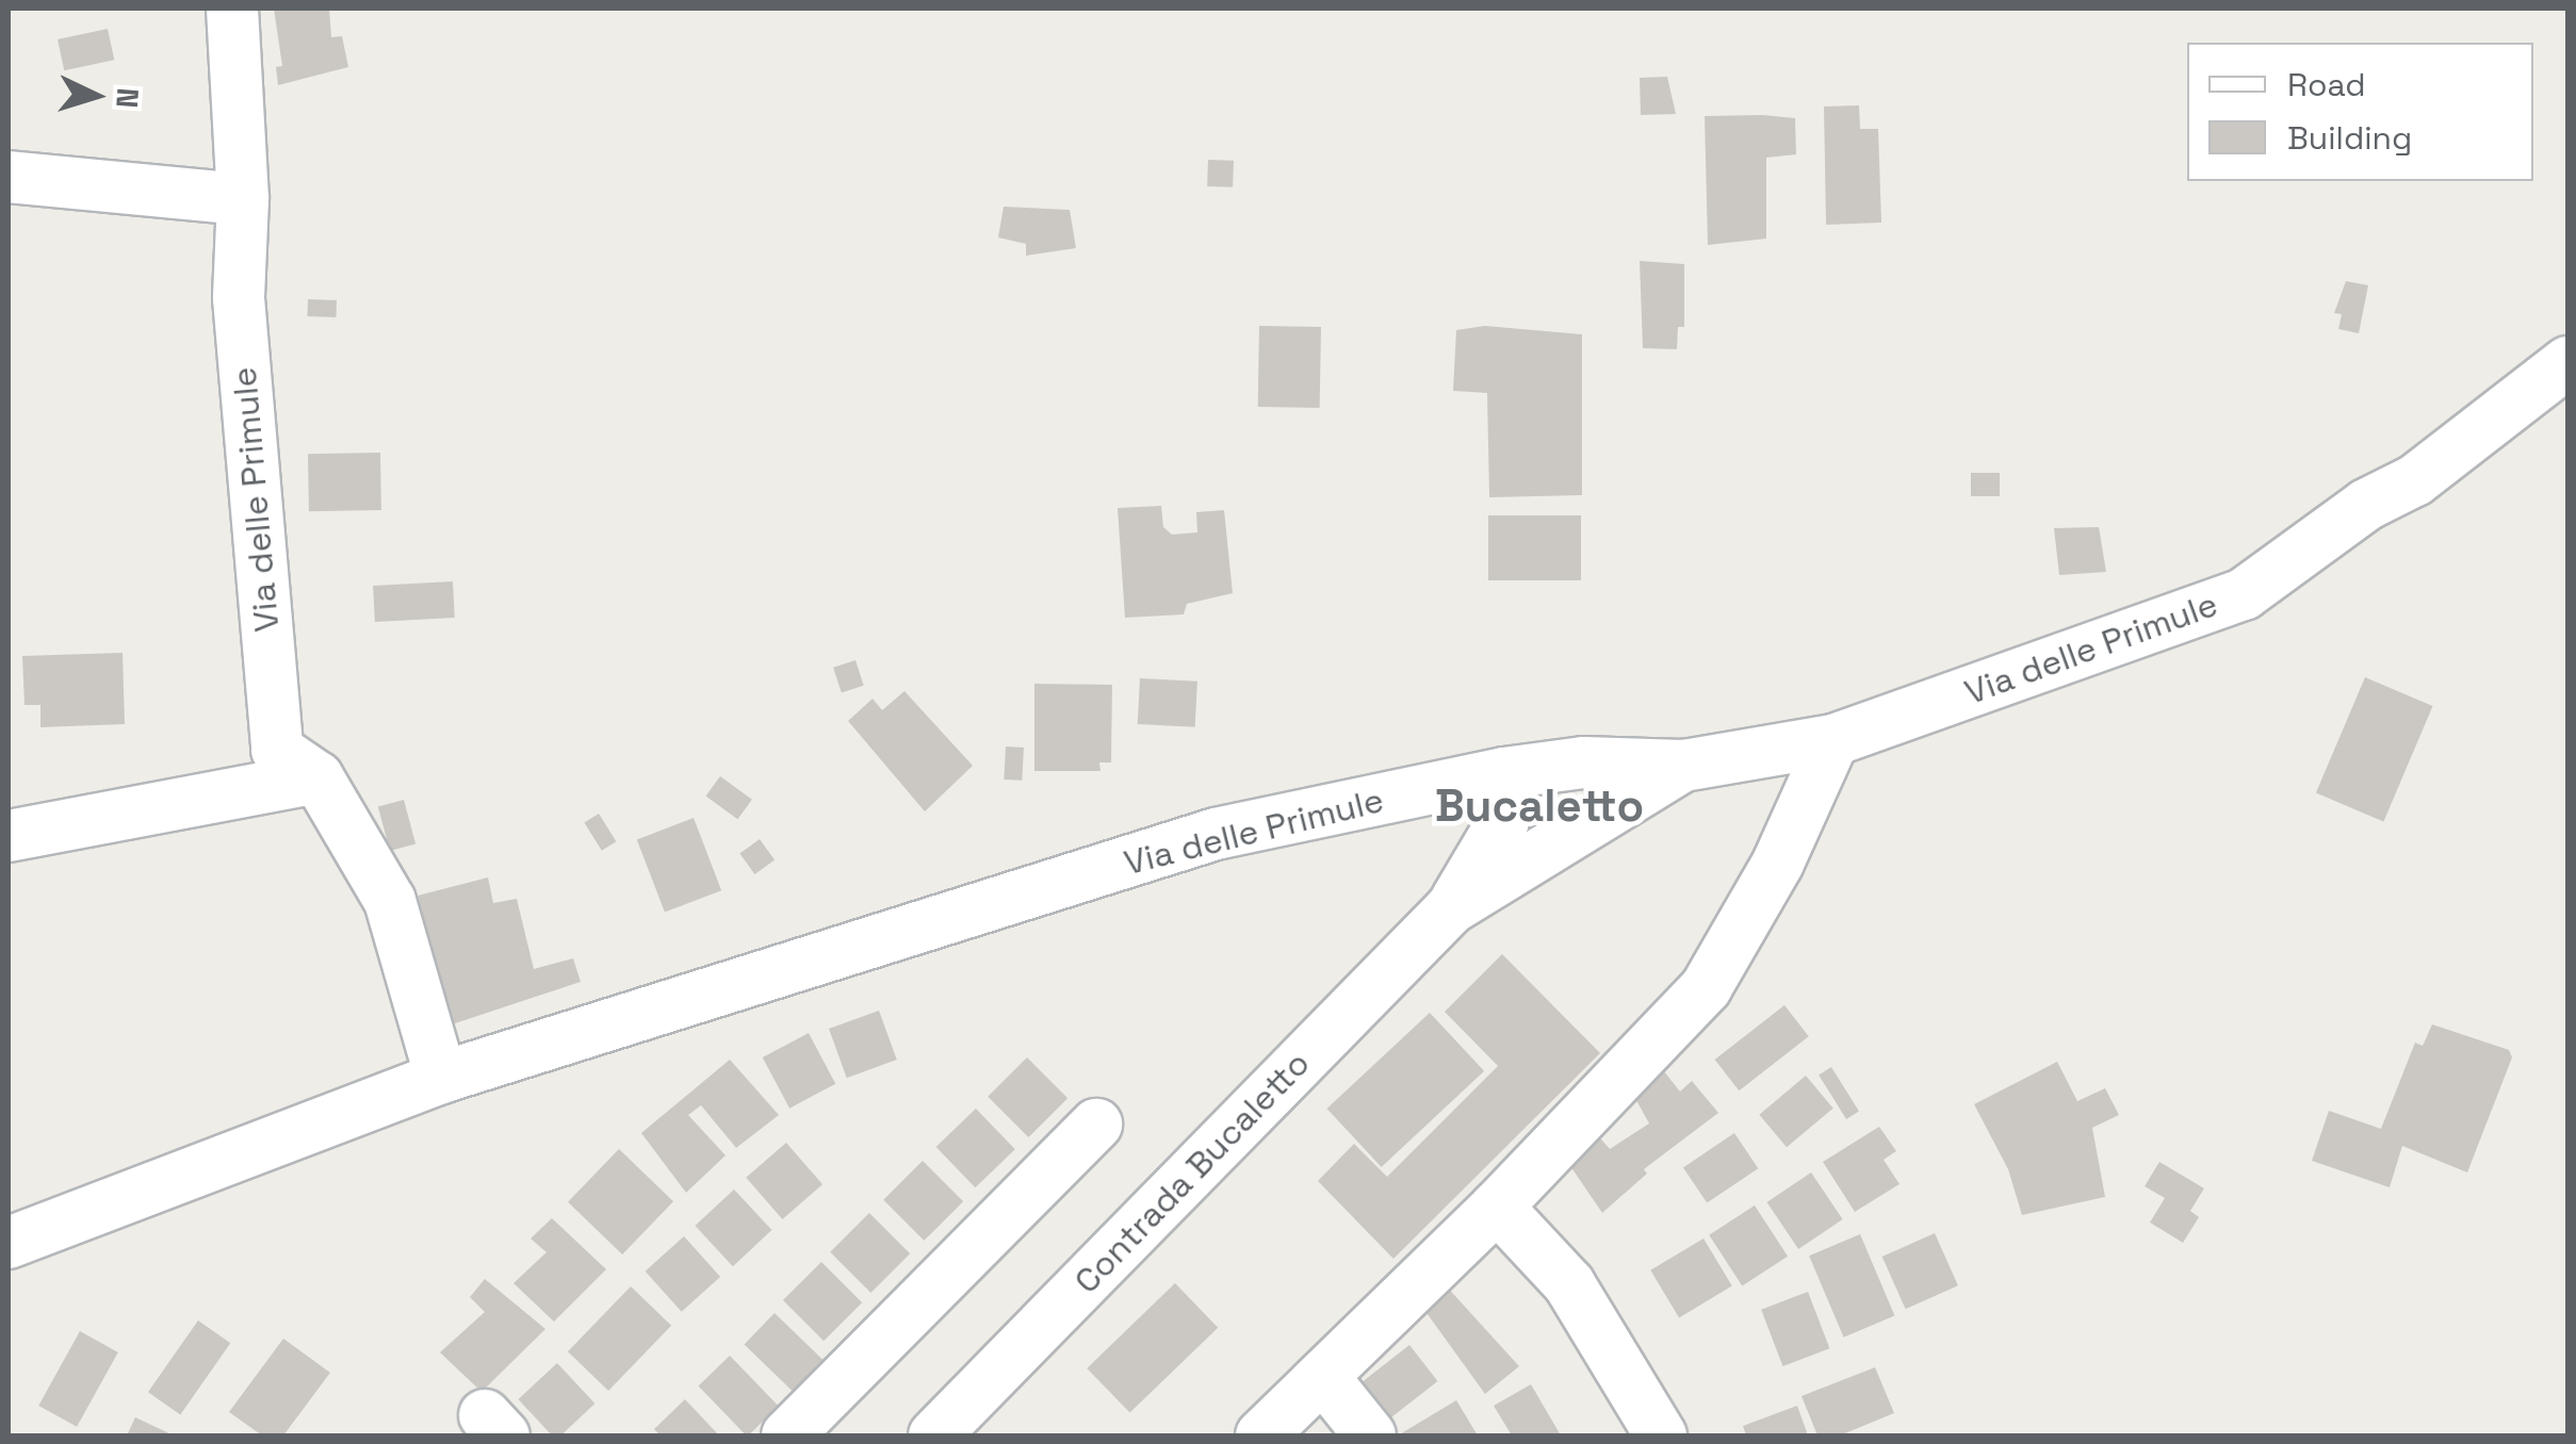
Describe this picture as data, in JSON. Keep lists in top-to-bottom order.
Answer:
{
  "streets": {
    "street": ["Via delle Primule", "Contrada Bucaletto"]
  },
  "districts": ["Bucaletto"],
  "legend": ["Road", "Building"],
  "north": "right"
}
